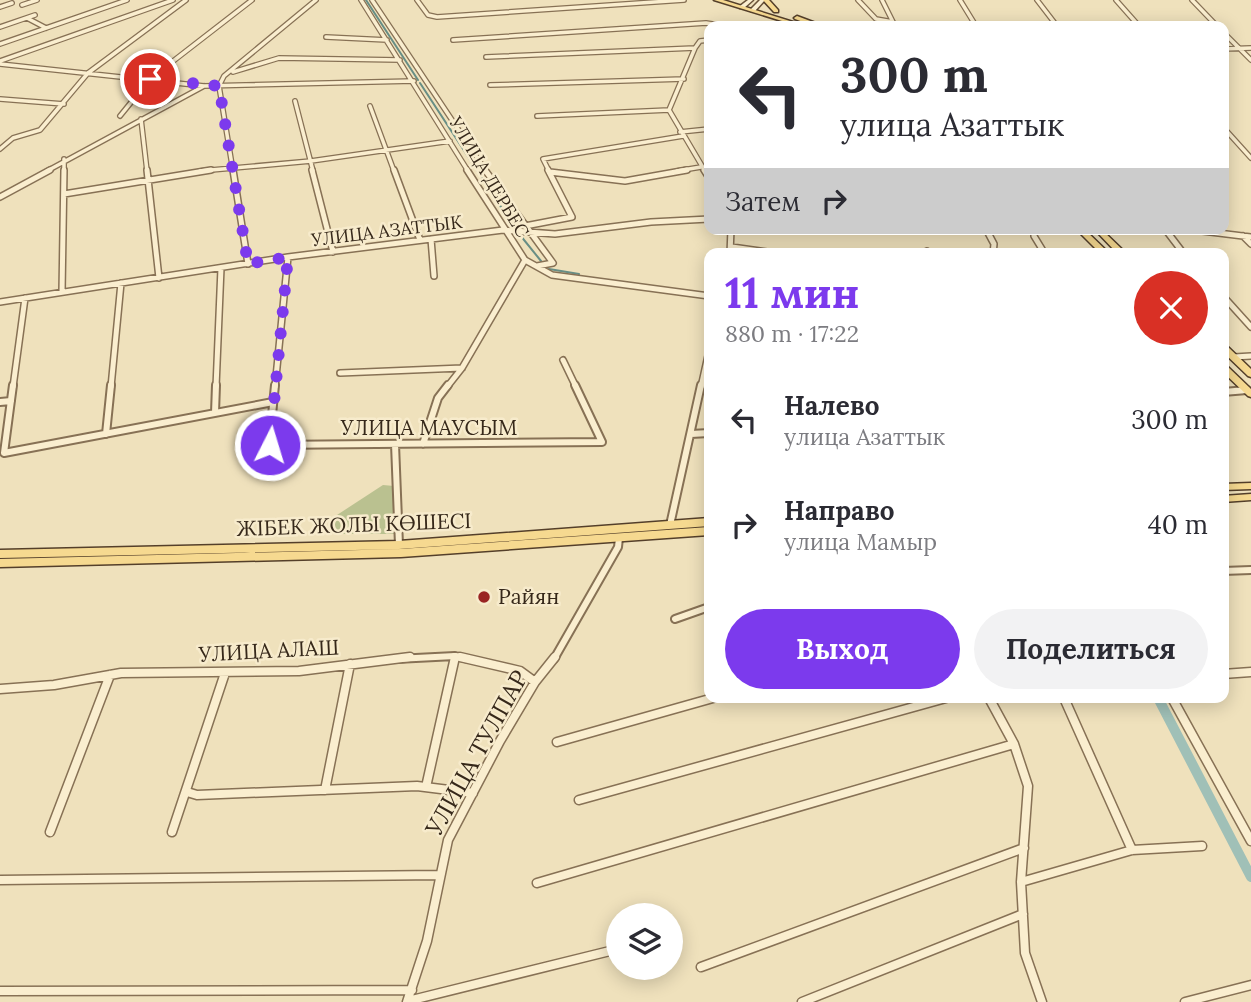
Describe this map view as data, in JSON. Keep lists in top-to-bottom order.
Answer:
{
  "streets": {
    "main road": ["ЖІБЕК ЖОЛЫ КӨШЕСІ"],
    "street": [
      "УЛИЦА ДЕРБЕС",
      "УЛИЦА АЗАТТЫК",
      "УЛИЦА МАУСЫМ",
      "УЛИЦА АЛАШ",
      "УЛИЦА ТУЛПАР"
    ]
  },
  "crossings": [
    ["УЛИЦА ДЕРБЕС", "УЛИЦА АЗАТТЫК"],
    ["УЛИЦА ДЕРБЕС", "УЛИЦА МАУСЫМ"],
    ["УЛИЦА АЗАТТЫК", "УЛИЦА МАУСЫМ"],
    ["ЖІБЕК ЖОЛЫ КӨШЕСІ", "УЛИЦА ТУЛПАР"],
    ["УЛИЦА АЛАШ", "УЛИЦА ТУЛПАР"]
  ],
  "places": ["Райян"],
  "page": {
    "turn": ["300 m", "улица Азаттык"],
    "then": "Затем",
    "heading": ["11 мин", "880 m · 17:22"],
    "list": [
      {
        "name": "Налево",
        "note": "улица Азаттык",
        "value": "300 m"
      },
      {
        "name": "Направо",
        "note": "улица Мамыр",
        "value": "40 m"
      }
    ],
    "buttons": ["Выход", "Поделиться"]
  }
}
